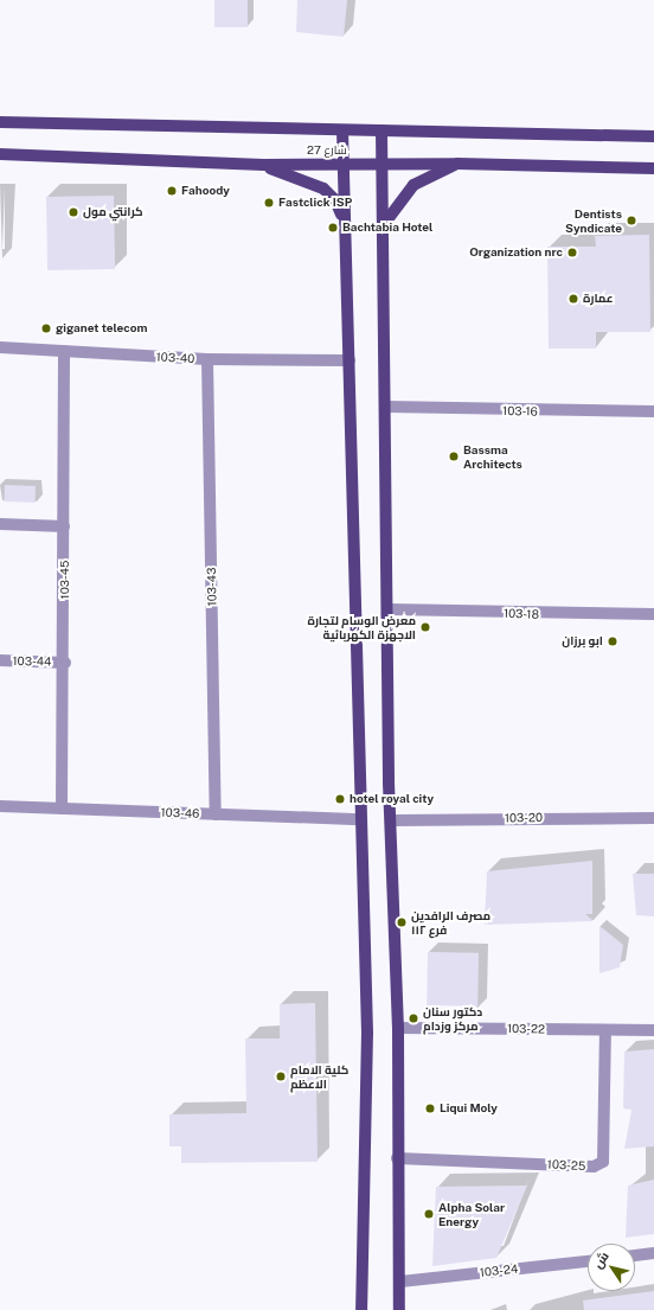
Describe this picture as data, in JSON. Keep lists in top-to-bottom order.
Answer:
{
  "streets": {
    "main road": ["شارع 27"],
    "street": [
      "103-40",
      "103-16",
      "103-45",
      "103-43",
      "103-18",
      "103-44",
      "103-46",
      "103-20",
      "103-22",
      "103-25",
      "103-24"
    ]
  },
  "crossings": [
    ["103-40", "103-45"],
    ["103-40", "103-43"],
    ["103-45", "103-44"],
    ["103-45", "103-46"],
    ["103-43", "103-46"],
    ["103-22", "103-25"]
  ],
  "places": [
    "Fahoody",
    "Fastclick ISP",
    "كرانتي مول",
    "Dentists Syndicate",
    "Bachtabia Hotel",
    "Organization nrc",
    "عمارة",
    "giganet telecom",
    "Bassma Architects",
    "معرض الوسام لتجارة الاجهزة الكهربائية",
    "ابو برزان",
    "hotel royal city",
    "مصرف الرافدين فرع ١١٢",
    "دكتور سنان مركز وزدام",
    "كلية الامام الاعظم",
    "Liqui Moly",
    "Alpha Solar Energy"
  ],
  "north": "top left"
}
